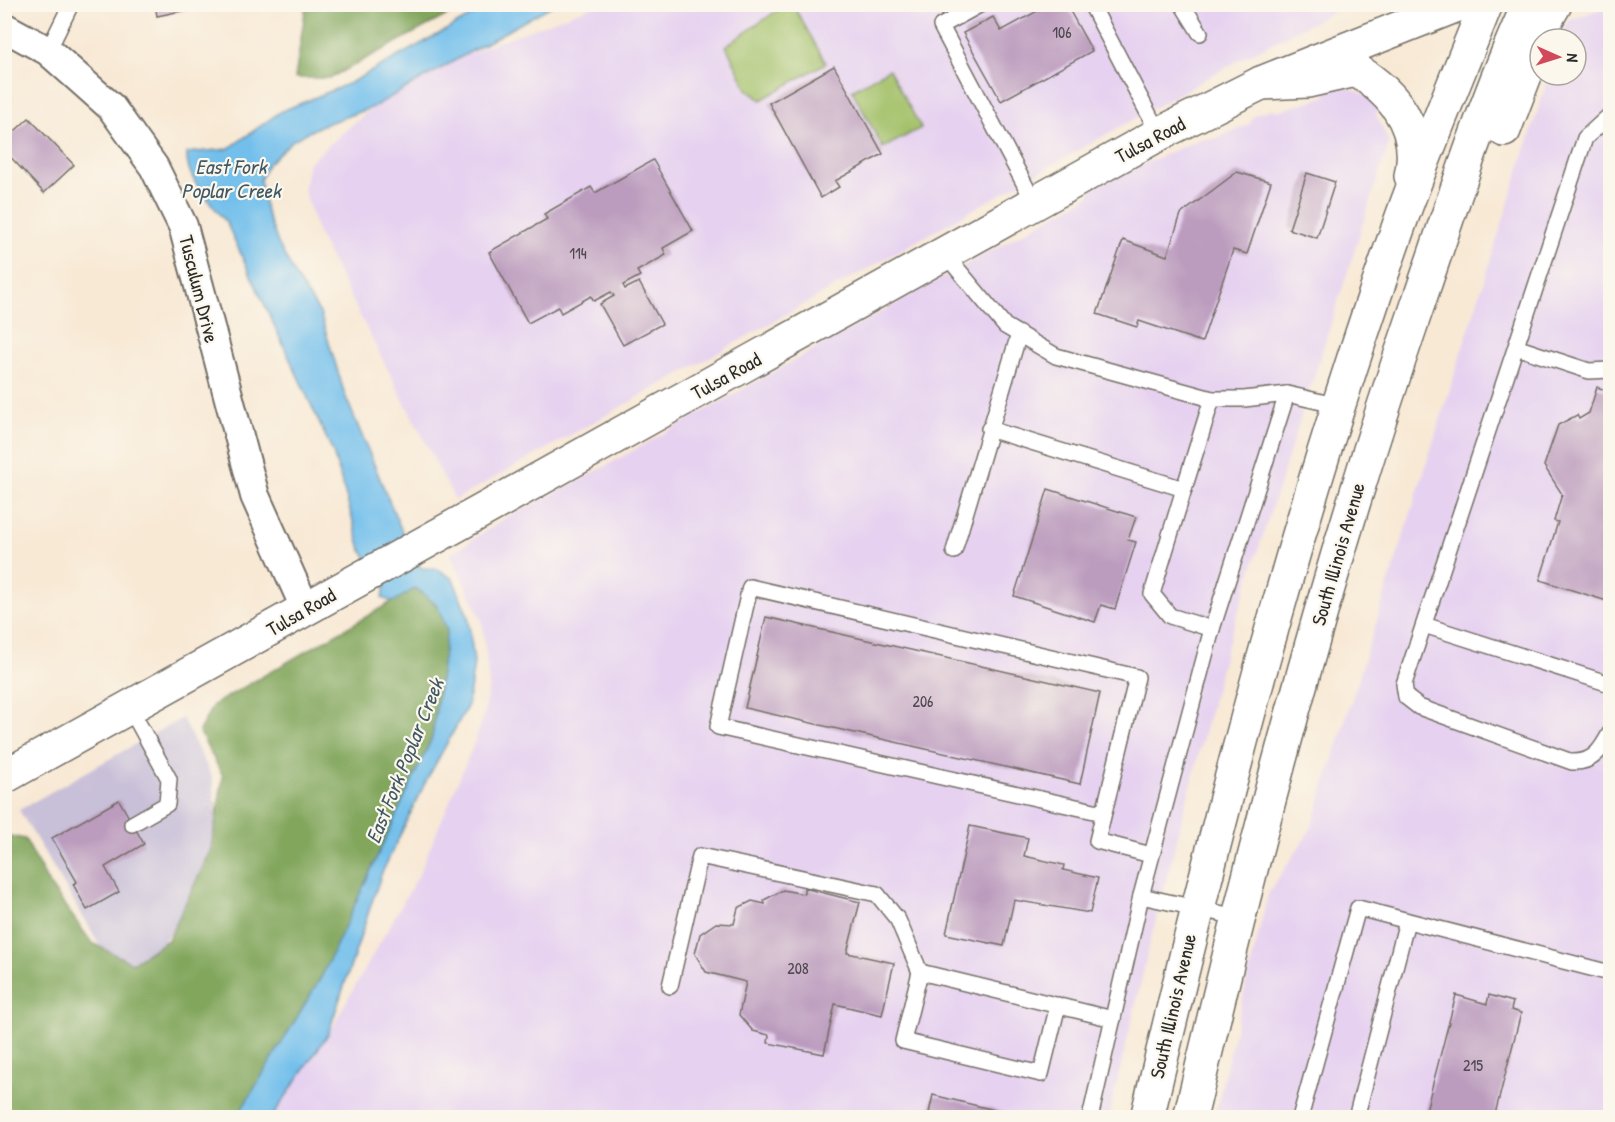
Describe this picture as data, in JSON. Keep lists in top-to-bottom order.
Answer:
{
  "streets": {
    "main road": ["Tulsa Road", "South Illinois Avenue"],
    "street": ["Tusculum Drive"]
  },
  "crossings": [
    ["Tulsa Road", "Tusculum Drive"]
  ],
  "water": ["East Fork Poplar Creek"],
  "house_numbers": [
    "106",
    "114",
    "206",
    "208",
    "215"
  ],
  "north": "right"
}
